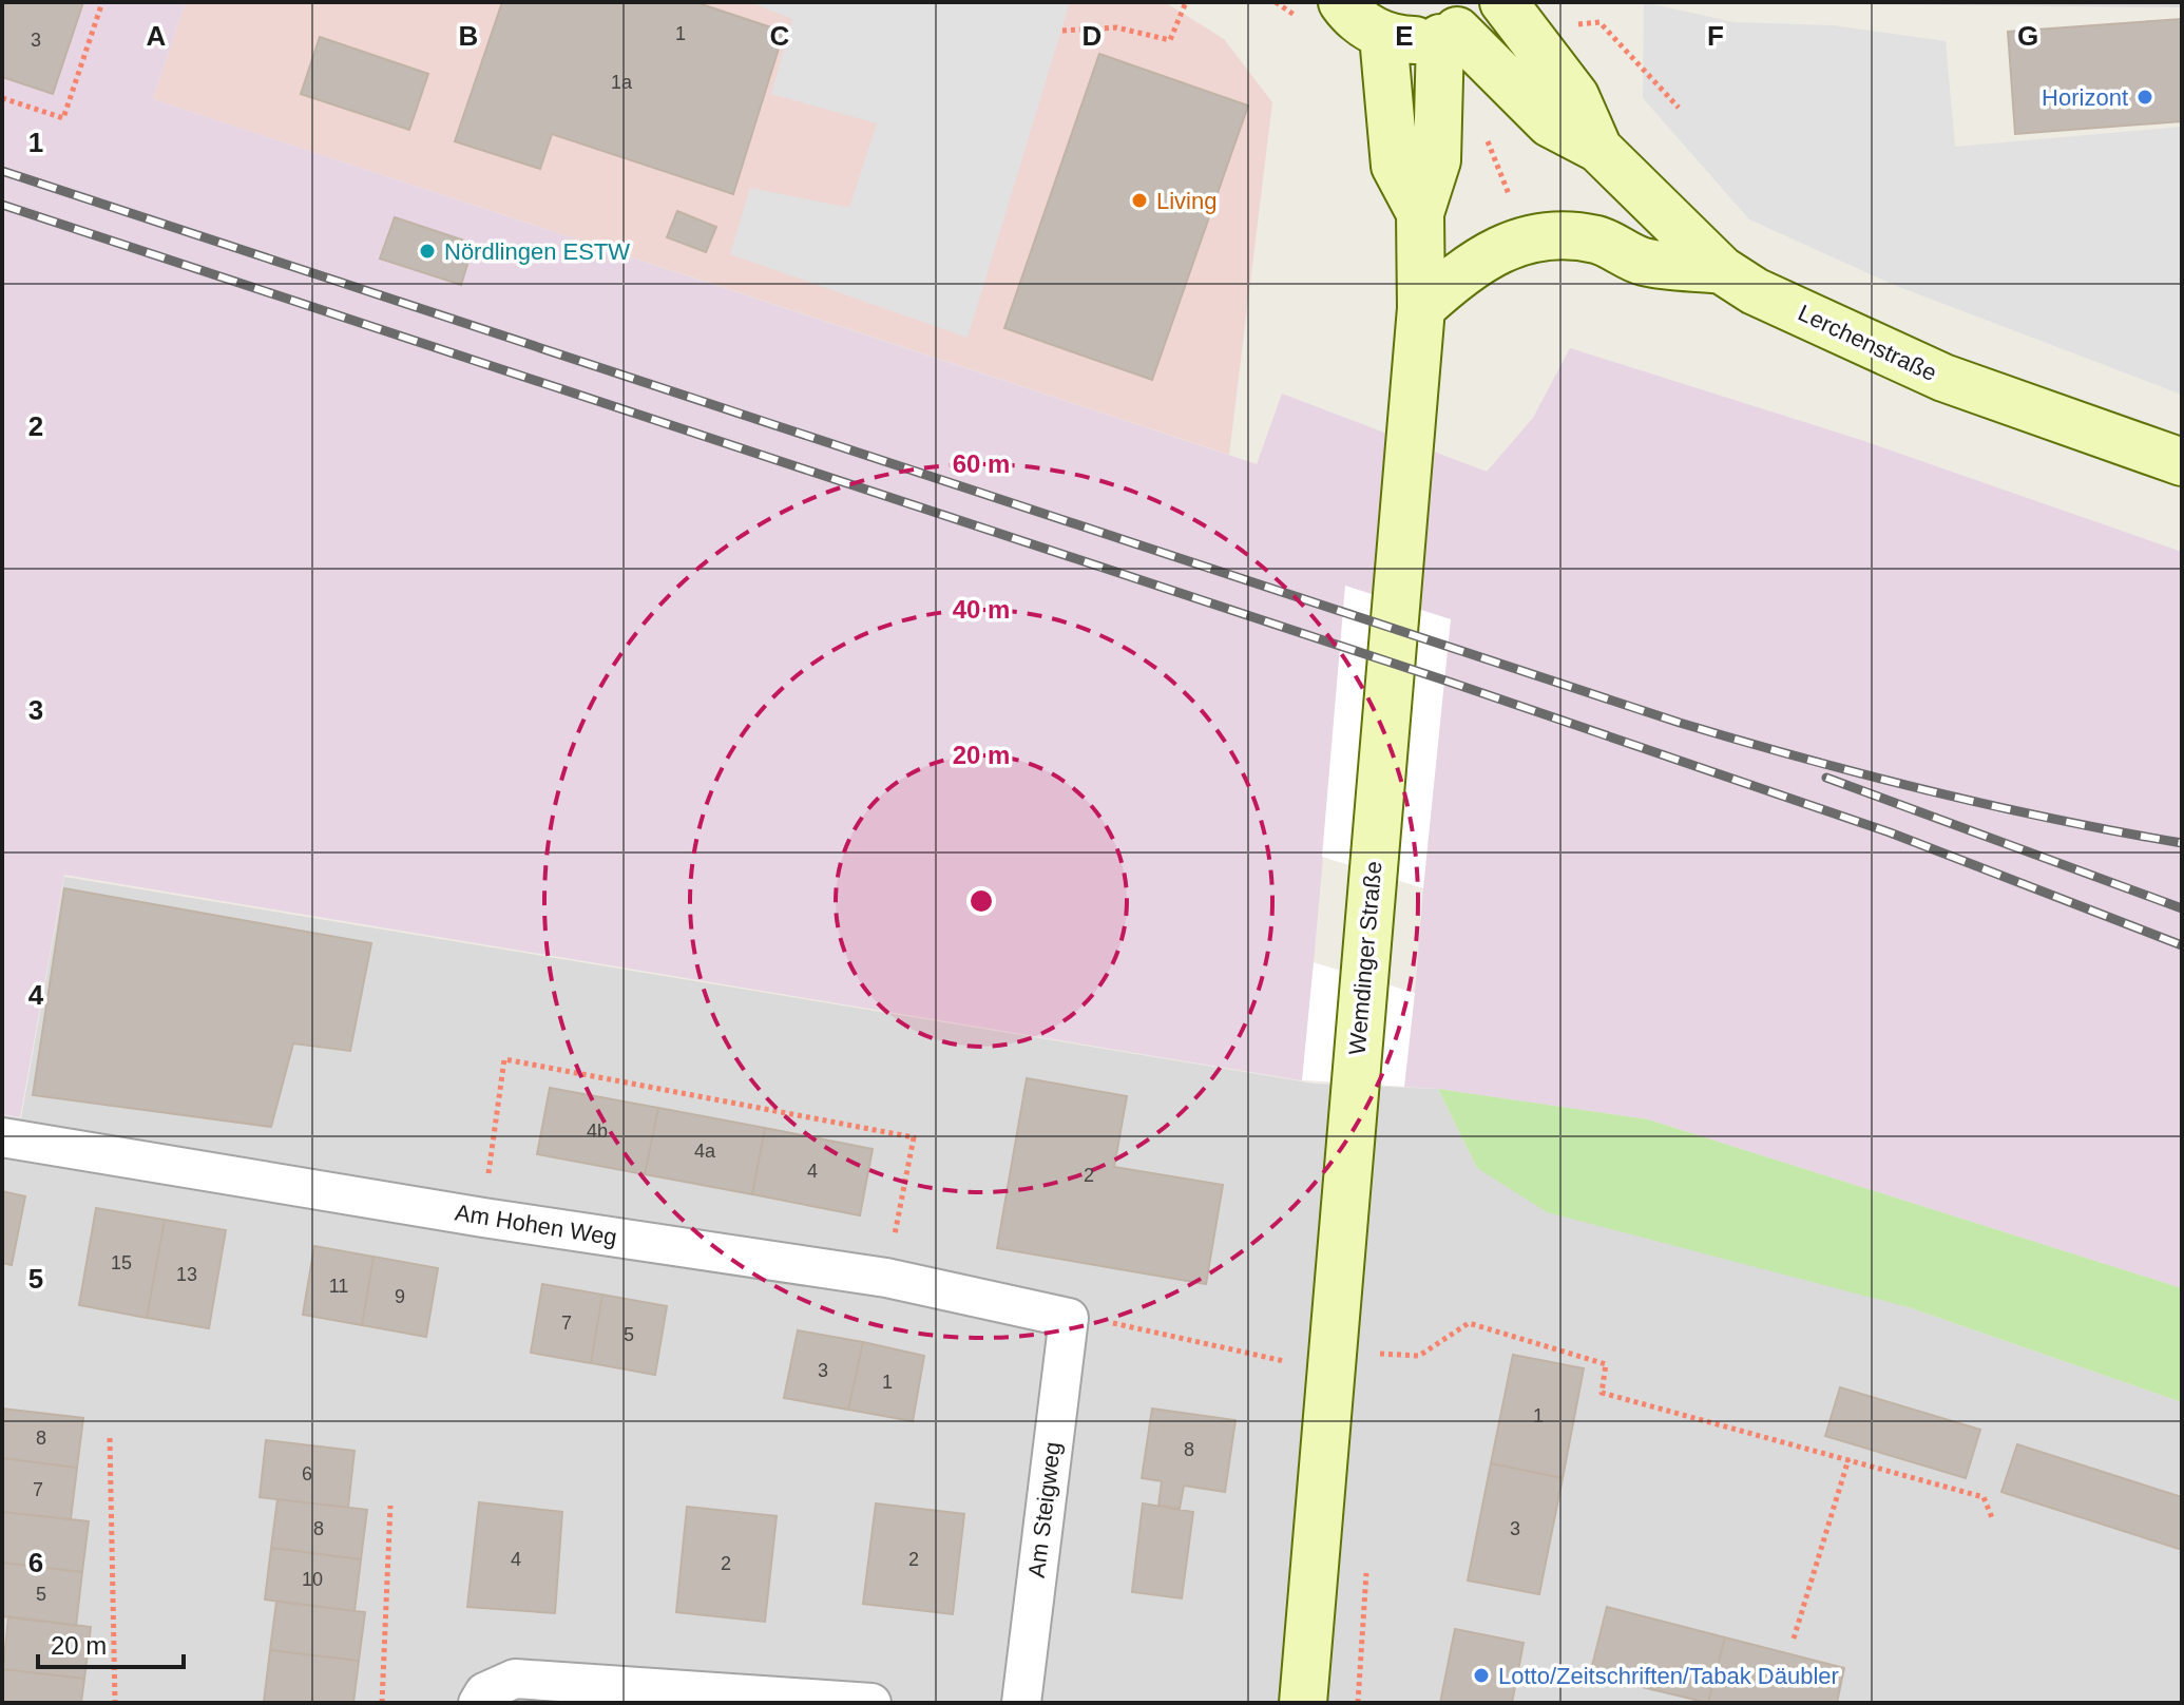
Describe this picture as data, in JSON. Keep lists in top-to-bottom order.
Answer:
{
  "streets": {
    "main road": ["Lerchenstraße", "Wemdinger Straße"],
    "street": ["Am Hohen Weg", "Am Steigweg"]
  },
  "crossings": [
    ["Lerchenstraße", "Wemdinger Straße"],
    ["Am Hohen Weg", "Am Steigweg"]
  ],
  "places": [
    "Horizont",
    "Living",
    "Nördlingen ESTW",
    "Lotto/Zeitschriften/Tabak Däubler"
  ],
  "house_numbers": [
    "1",
    "3",
    "1a",
    "4b",
    "4a",
    "4",
    "2",
    "15",
    "13",
    "11",
    "9",
    "7",
    "5",
    "3",
    "1",
    "1",
    "8",
    "8",
    "6",
    "7",
    "8",
    "3",
    "4",
    "2",
    "2",
    "10",
    "5"
  ],
  "scale_bar": "20 m",
  "grid": {
    "columns": [
      "A",
      "B",
      "C",
      "D",
      "E",
      "F",
      "G"
    ],
    "rows": [
      "1",
      "2",
      "3",
      "4",
      "5",
      "6"
    ]
  },
  "rings": ["60 m", "40 m", "20 m"]
}
